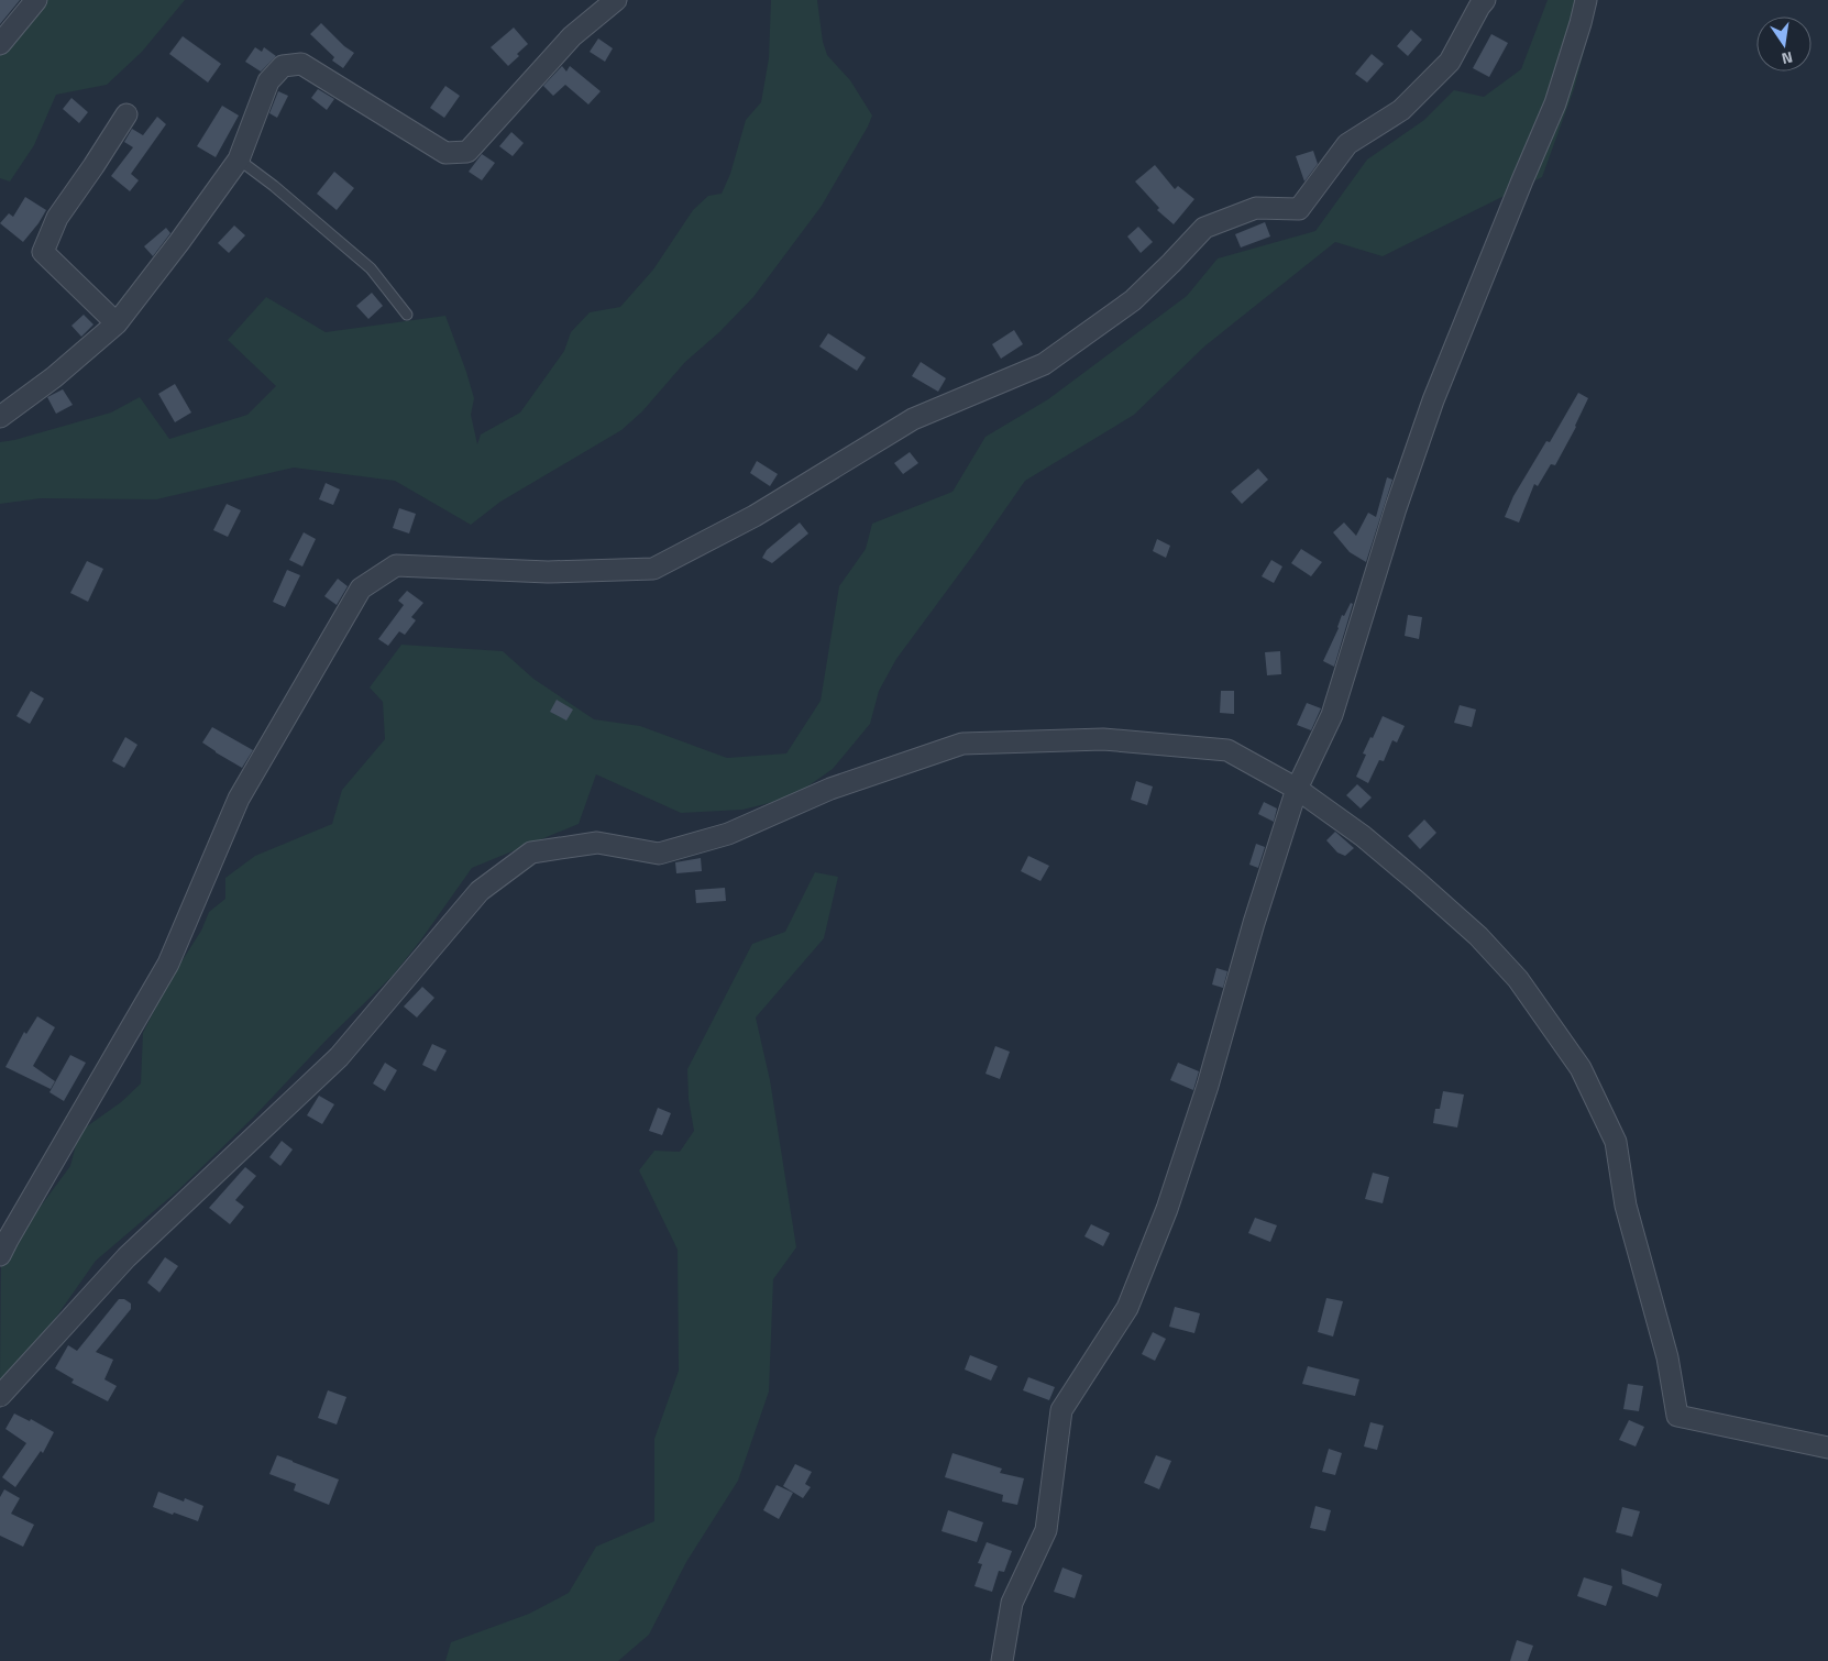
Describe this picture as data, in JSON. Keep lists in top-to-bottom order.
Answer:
{
  "north": "bottom"
}
